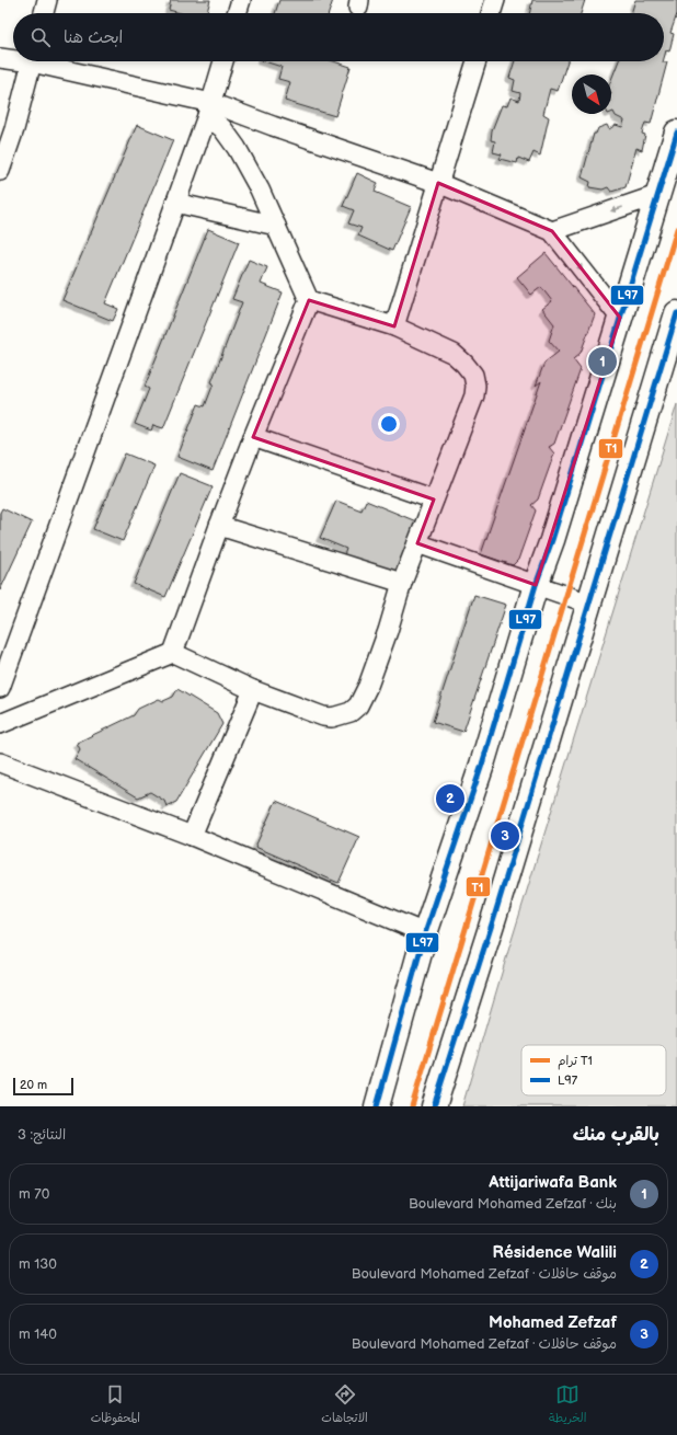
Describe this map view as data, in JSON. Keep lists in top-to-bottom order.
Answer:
{
  "lines": ["transit line L97", "tram line T1"],
  "legend": ["ترام T1", "L97"],
  "scale_bar": "20 m",
  "north": "bottom right",
  "page": {
    "search": "ابحث هنا",
    "pins": ["1", "2", "3"],
    "scale": "20 m",
    "heading": ["بالقرب منك", "النتائج: 3"],
    "list": [
      {
        "mark": "1",
        "name": "Attijariwafa Bank",
        "note": "بنك · Boulevard Mohamed Zefzaf",
        "value": "70 m"
      },
      {
        "mark": "2",
        "name": "Résidence Walili",
        "note": "موقف حافلات · Boulevard Mohamed Zefzaf",
        "value": "130 m"
      },
      {
        "mark": "3",
        "name": "Mohamed Zefzaf",
        "note": "موقف حافلات · Boulevard Mohamed Zefzaf",
        "value": "140 m"
      }
    ],
    "nav": ["الخريطة", "الاتجاهات", "المحفوظات"]
  }
}
